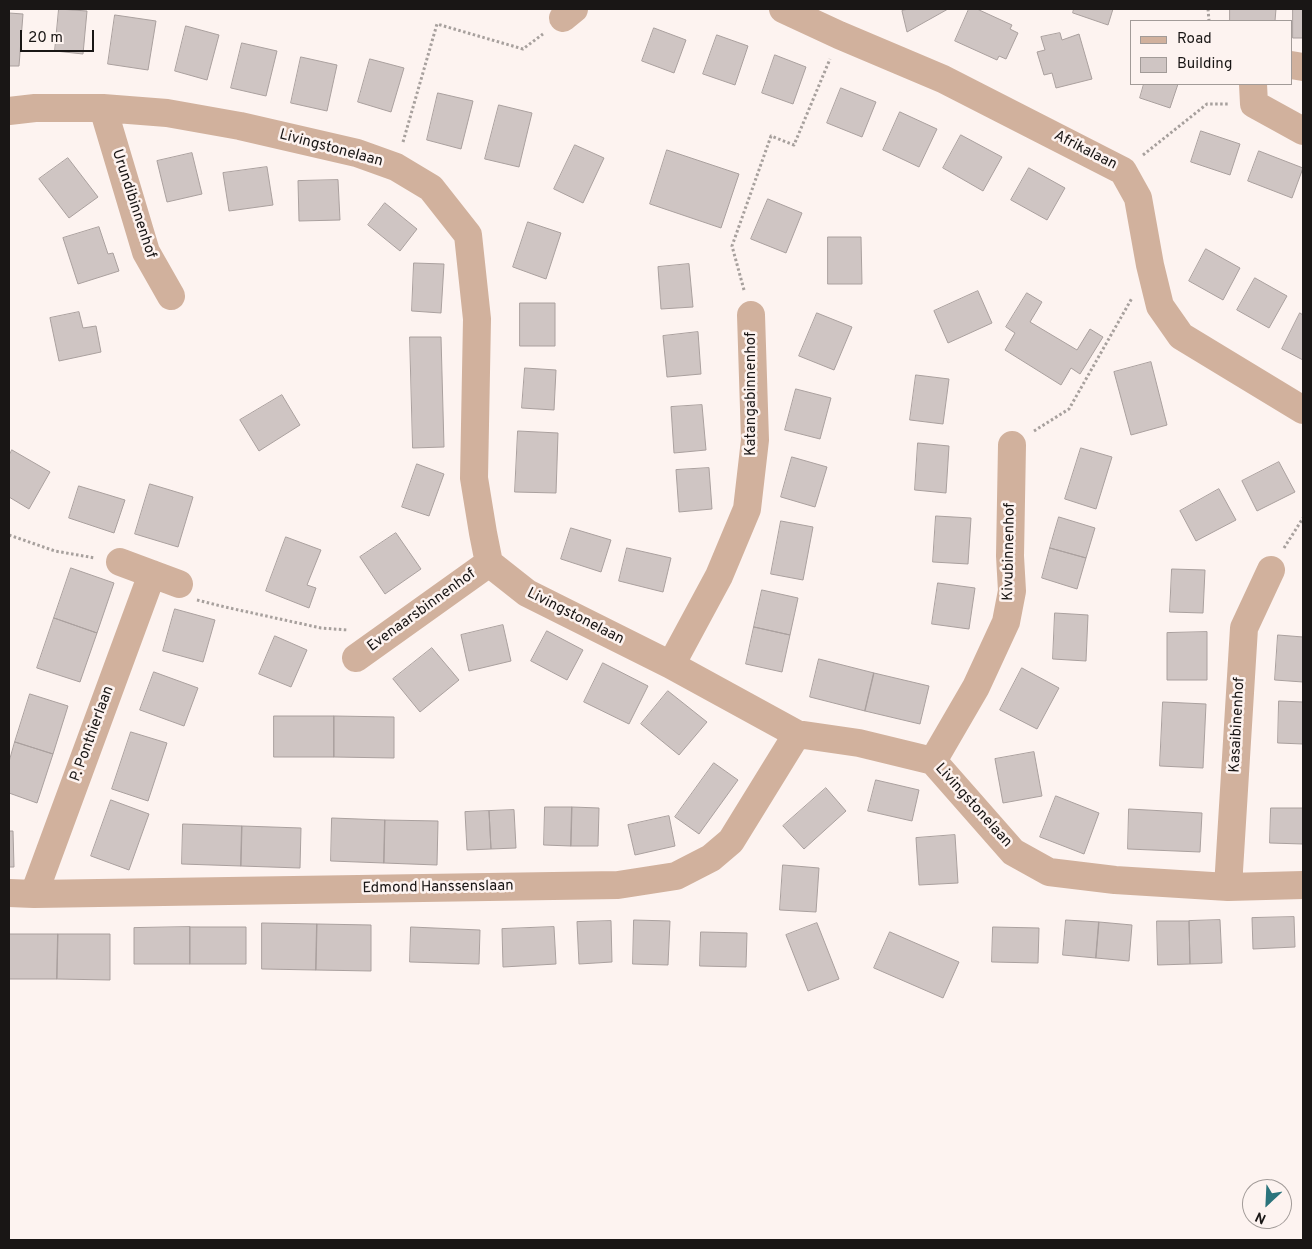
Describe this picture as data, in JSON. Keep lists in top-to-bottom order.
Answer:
{
  "streets": {
    "street": [
      "Livingstonelaan",
      "Afrikalaan",
      "Urundibinnenhof",
      "Katangabinnenhof",
      "Kivubinnenhof",
      "Evenaarsbinnenhof",
      "Kasaibinenhof",
      "P. Ponthierlaan",
      "Edmond Hanssenslaan"
    ]
  },
  "crossings": [
    ["Livingstonelaan", "Urundibinnenhof"],
    ["Livingstonelaan", "Katangabinnenhof"],
    ["Livingstonelaan", "Kivubinnenhof"],
    ["Livingstonelaan", "Evenaarsbinnenhof"],
    ["Livingstonelaan", "Kasaibinenhof"],
    ["Livingstonelaan", "Edmond Hanssenslaan"],
    ["P. Ponthierlaan", "Edmond Hanssenslaan"]
  ],
  "legend": ["Road", "Building"],
  "scale_bar": "20 m",
  "north": "bottom left"
}
